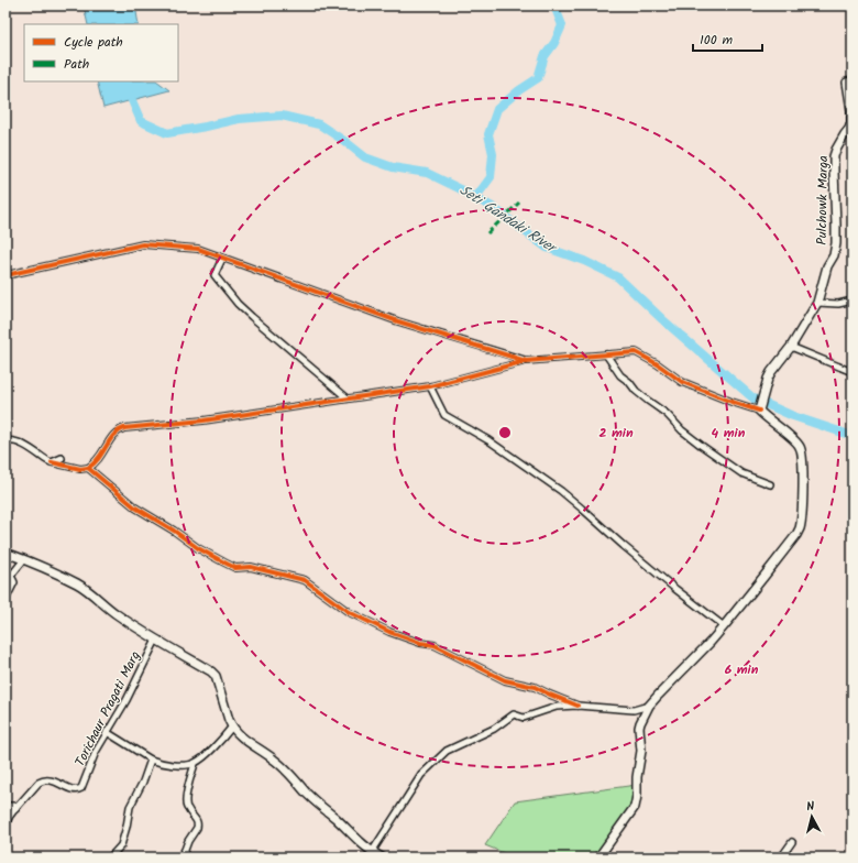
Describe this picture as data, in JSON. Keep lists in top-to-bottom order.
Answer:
{
  "streets": {
    "main road": ["Pulchowk Marga"],
    "street": ["Torichaur Pragati Marg"]
  },
  "water": ["Seti Gandaki River"],
  "legend": ["Cycle path", "Path"],
  "scale_bar": "100 m",
  "north": "top",
  "rings": ["2 min", "4 min", "6 min"]
}
